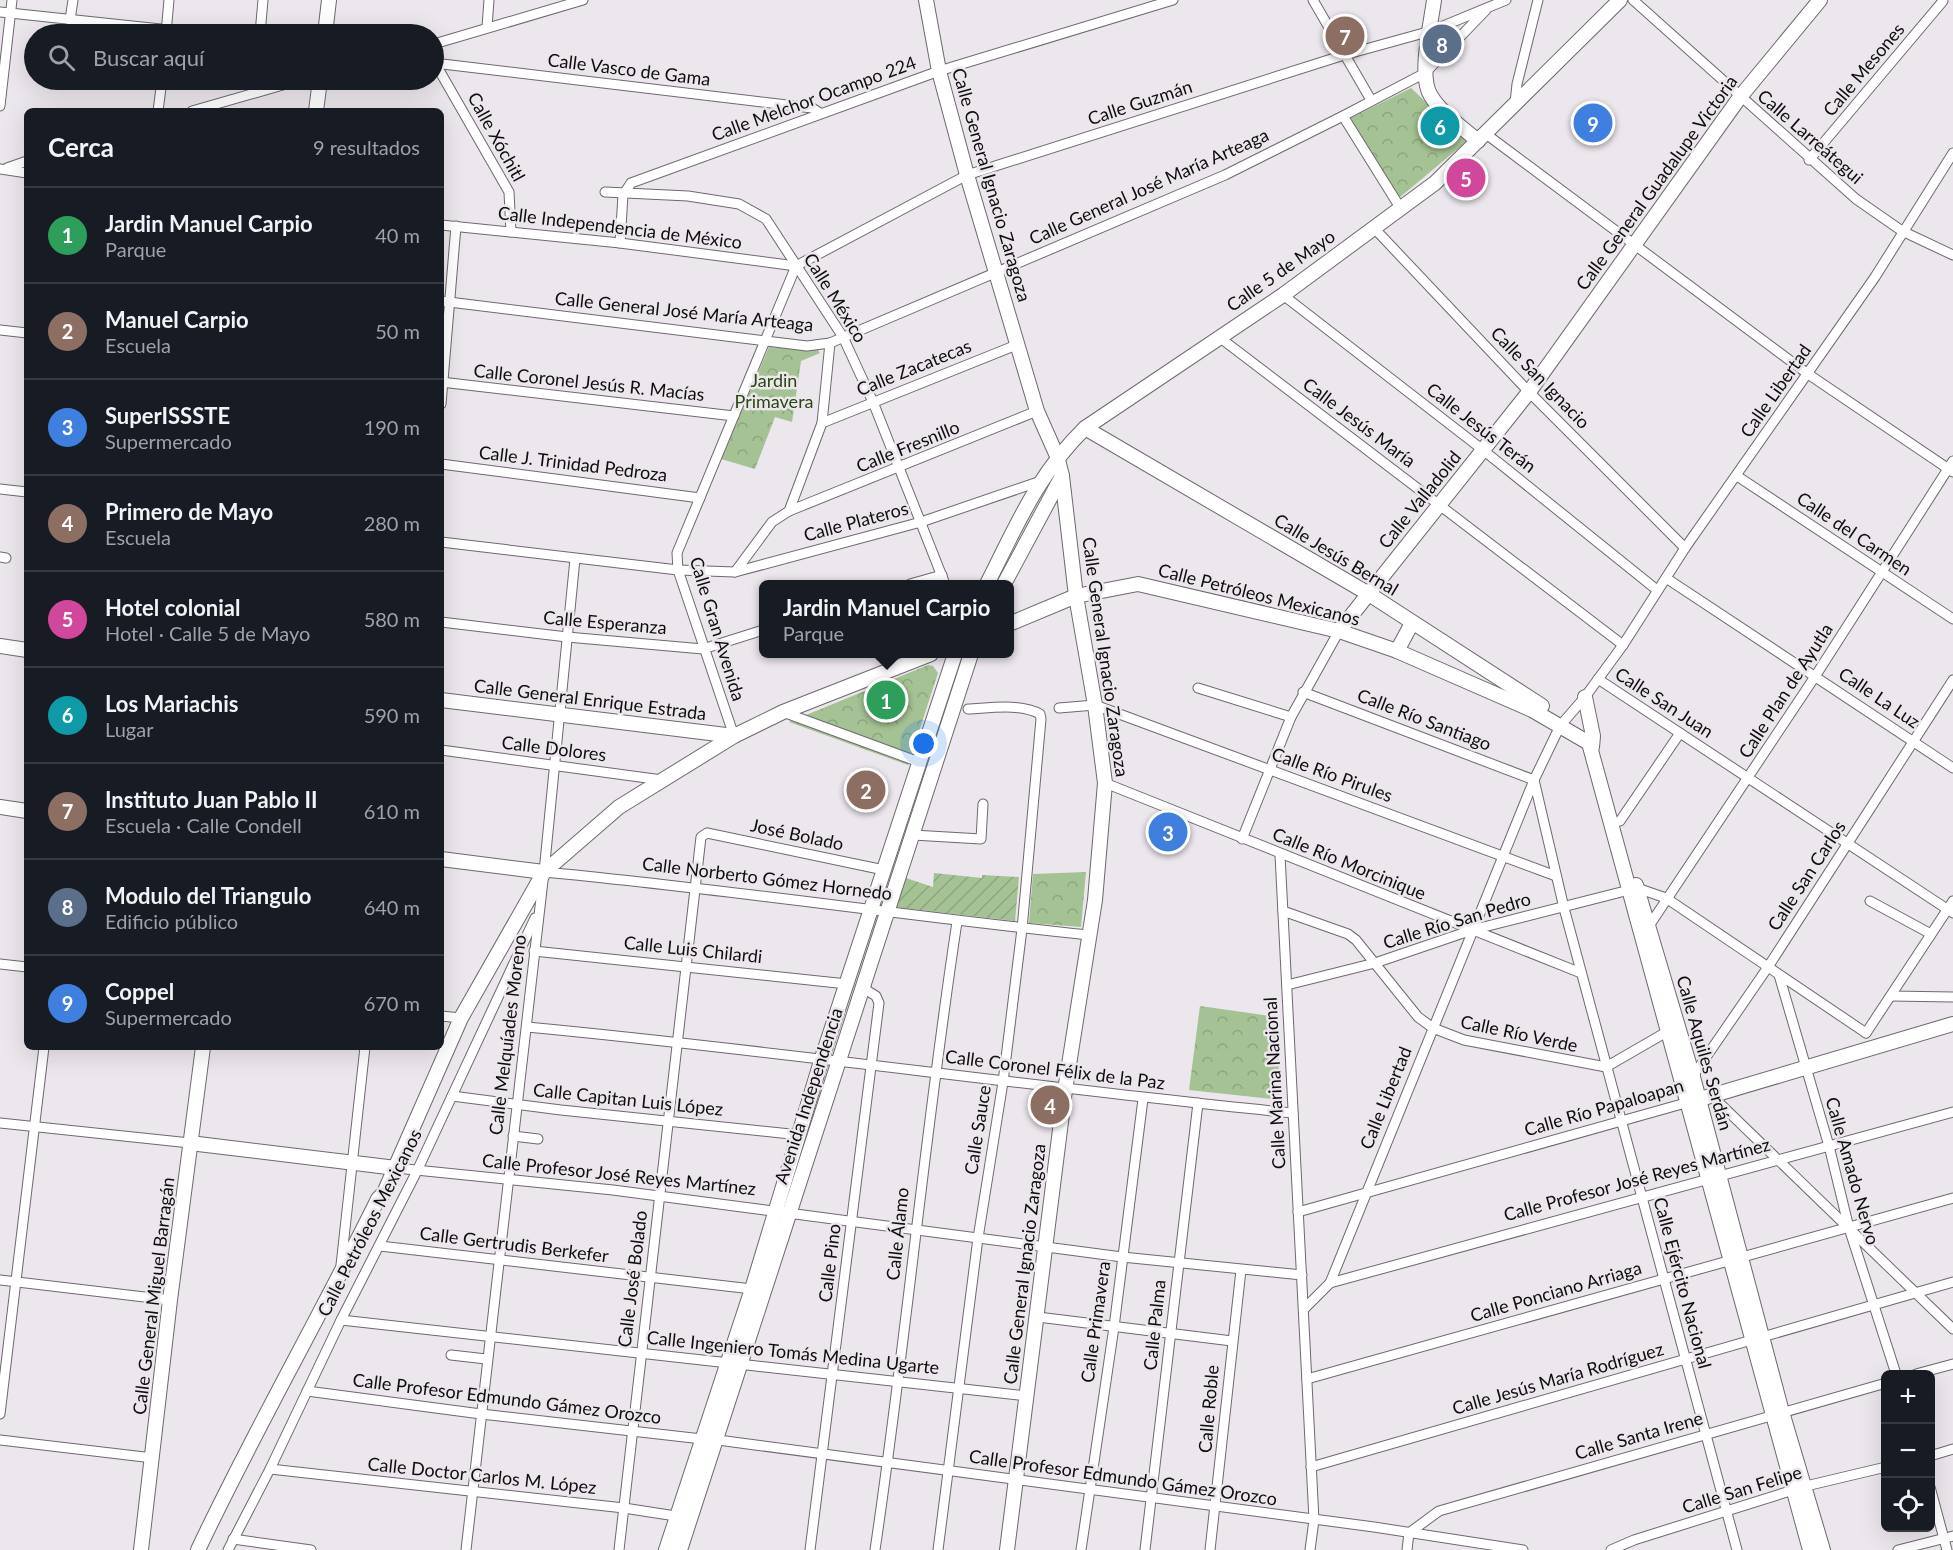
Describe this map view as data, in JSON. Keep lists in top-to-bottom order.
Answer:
{
  "streets": {
    "main road": [
      "Calle General Guadalupe Victoria",
      "Calle General Ignacio Zaragoza",
      "Calle 5 de Mayo",
      "Calle Valladolid",
      "Calle Jesús Bernal",
      "Calle Petróleos Mexicanos",
      "Calle General Enrique Estrada",
      "Calle Norberto Gómez Hornedo",
      "Calle Aquiles Serdán",
      "Avenida Independencia",
      "Calle Río Papaloapan",
      "Calle Profesor José Reyes Martínez",
      "Calle General Miguel Barragán"
    ],
    "street": [
      "Calle Vasco de Gama",
      "Calle Mesones",
      "Calle Melchor Ocampo 224",
      "Calle Guzmán",
      "Calle Xóchitl",
      "Calle Larreátegui",
      "Calle General José María Arteaga",
      "Calle Independencia de México",
      "Calle México",
      "Calle Zacatecas",
      "Calle San Ignacio",
      "Calle Coronel Jesús R. Macías",
      "Calle Libertad",
      "Calle Jesús María",
      "Calle Jesús Terán",
      "Calle Fresnillo",
      "Calle J. Trinidad Pedroza",
      "Calle Plateros",
      "Calle del Carmen",
      "Calle Esperanza",
      "Calle Gran Avenida",
      "Calle Plan de Ayutla",
      "Calle La Luz",
      "Calle San Juan",
      "Calle Río Santiago",
      "Calle Dolores",
      "Calle Río Pirules",
      "José Bolado",
      "Calle Río Morcinique",
      "Calle San Carlos",
      "Calle Río San Pedro",
      "Calle Luis Chilardi",
      "Calle Río Verde",
      "Calle Melquíades Moreno",
      "Calle Coronel Félix de la Paz",
      "Calle Marina Nacional",
      "Calle Capitan Luis López",
      "Calle Sauce",
      "Calle Amado Nervo",
      "Calle Álamo",
      "Calle Gertrudis Berkefer",
      "Calle Pino",
      "Calle José Bolado",
      "Calle Ejército Nacional",
      "Calle Ponciano Arriaga",
      "Calle Primavera",
      "Calle Palma",
      "Calle Ingeniero Tomás Medina Ugarte",
      "Calle Jesús María Rodríguez",
      "Calle Profesor Edmundo Gámez Orozco",
      "Calle Roble",
      "Calle Santa Irene",
      "Calle Doctor Carlos M. López",
      "Calle San Felipe"
    ]
  },
  "crossings": [
    ["Calle Vasco de Gama", "Calle Melchor Ocampo 224"],
    ["Calle Mesones", "Calle Larreátegui"],
    ["Calle Melchor Ocampo 224", "Calle General Ignacio Zaragoza"],
    ["Calle Melchor Ocampo 224", "Calle México"],
    ["Calle Guzmán", "Calle General Ignacio Zaragoza"],
    ["Calle Guzmán", "Calle General José María Arteaga"],
    ["Calle Guzmán", "Calle Independencia de México"],
    ["Calle Guzmán", "Calle México"],
    ["Calle Guzmán", "Calle Gran Avenida"],
    ["Calle Xóchitl", "Calle Independencia de México"],
    ["Calle Larreátegui", "Calle General Guadalupe Victoria"],
    ["Calle Larreátegui", "Calle Libertad"],
    ["Calle General Guadalupe Victoria", "Calle San Ignacio"],
    ["Calle General Guadalupe Victoria", "Calle Valladolid"],
    ["Calle General Ignacio Zaragoza", "Calle General José María Arteaga"],
    ["Calle General Ignacio Zaragoza", "Calle 5 de Mayo"],
    ["Calle General Ignacio Zaragoza", "Calle Zacatecas"],
    ["Calle General Ignacio Zaragoza", "Calle Fresnillo"],
    ["Calle General Ignacio Zaragoza", "Calle Petróleos Mexicanos"],
    ["Calle General Ignacio Zaragoza", "Calle Río Pirules"],
    ["Calle General Ignacio Zaragoza", "Calle Río Morcinique"],
    ["Calle General Ignacio Zaragoza", "Calle Norberto Gómez Hornedo"],
    ["Calle General Ignacio Zaragoza", "Calle Coronel Félix de la Paz"],
    ["Calle General Ignacio Zaragoza", "Calle Profesor José Reyes Martínez"],
    ["Calle General Ignacio Zaragoza", "Calle Ingeniero Tomás Medina Ugarte"],
    ["Calle General Ignacio Zaragoza", "Calle Profesor Edmundo Gámez Orozco"],
    ["Calle General José María Arteaga", "Calle México"],
    ["Calle General José María Arteaga", "Calle Gran Avenida"],
    ["Calle Independencia de México", "Calle México"],
    ["Calle Independencia de México", "Calle Gran Avenida"],
    ["Calle 5 de Mayo", "Calle San Ignacio"],
    ["Calle 5 de Mayo", "Calle Jesús María"],
    ["Calle 5 de Mayo", "Calle Jesús Terán"],
    ["Calle 5 de Mayo", "Calle Plateros"],
    ["Calle 5 de Mayo", "Calle Jesús Bernal"],
    ["Calle México", "Calle Zacatecas"],
    ["Calle México", "Calle Fresnillo"],
    ["Calle México", "Calle Plateros"],
    ["Calle México", "Calle Gran Avenida"],
    ["Calle San Ignacio", "Calle Libertad"],
    ["Calle San Ignacio", "Calle Valladolid"],
    ["Calle Coronel Jesús R. Macías", "Calle Gran Avenida"],
    ["Calle Libertad", "Calle Jesús María"],
    ["Calle Libertad", "Calle Jesús Terán"],
    ["Calle Libertad", "Calle del Carmen"],
    ["Calle Libertad", "Calle Jesús Bernal"],
    ["Calle Libertad", "Calle Petróleos Mexicanos"],
    ["Calle Libertad", "Calle La Luz"],
    ["Calle Libertad", "Calle San Juan"],
    ["Calle Libertad", "Calle Río Santiago"],
    ["Calle Libertad", "Calle Río Pirules"],
    ["Calle Libertad", "Calle Río Morcinique"],
    ["Calle Libertad", "Calle Río San Pedro"],
    ["Calle Libertad", "Calle Río Verde"],
    ["Calle Libertad", "Calle Aquiles Serdán"],
    ["Calle Libertad", "Calle Marina Nacional"],
    ["Calle Libertad", "Calle Río Papaloapan"],
    ["Calle Libertad", "Calle Profesor José Reyes Martínez"],
    ["Calle Libertad", "Calle Ejército Nacional"],
    ["Calle Jesús María", "Calle Valladolid"],
    ["Calle Jesús Terán", "Calle Valladolid"],
    ["Calle J. Trinidad Pedroza", "Calle Gran Avenida"],
    ["Calle Valladolid", "Calle Jesús Bernal"],
    ["Calle Valladolid", "Calle Petróleos Mexicanos"],
    ["Calle Plateros", "Calle Gran Avenida"],
    ["Calle Plateros", "Calle Melquíades Moreno"],
    ["Calle del Carmen", "Calle Plan de Ayutla"],
    ["Calle Jesús Bernal", "Calle Petróleos Mexicanos"],
    ["Calle Petróleos Mexicanos", "Calle Gran Avenida"],
    ["Calle Petróleos Mexicanos", "Calle General Enrique Estrada"],
    ["Calle Petróleos Mexicanos", "Calle Dolores"],
    ["Calle Petróleos Mexicanos", "Calle Norberto Gómez Hornedo"],
    ["Calle Petróleos Mexicanos", "Calle Melquíades Moreno"],
    ["Calle Petróleos Mexicanos", "Calle Capitan Luis López"],
    ["Calle Petróleos Mexicanos", "Calle Profesor José Reyes Martínez"],
    ["Calle Petróleos Mexicanos", "Calle Gertrudis Berkefer"],
    ["Calle Petróleos Mexicanos", "Calle Ingeniero Tomás Medina Ugarte"],
    ["Calle Petróleos Mexicanos", "Calle Profesor Edmundo Gámez Orozco"],
    ["Calle Petróleos Mexicanos", "Calle Doctor Carlos M. López"],
    ["Calle Esperanza", "Calle Gran Avenida"],
    ["Calle Esperanza", "Calle Melquíades Moreno"],
    ["Calle Gran Avenida", "Calle General Enrique Estrada"],
    ["Calle Plan de Ayutla", "Calle La Luz"],
    ["Calle Plan de Ayutla", "Calle San Juan"],
    ["Calle Plan de Ayutla", "Calle Aquiles Serdán"],
    ["Calle La Luz", "Calle San Carlos"],
    ["Calle General Enrique Estrada", "Calle Melquíades Moreno"],
    ["Calle San Juan", "Calle San Carlos"],
    ["Calle Río Santiago", "Calle Ejército Nacional"],
    ["Calle Dolores", "Calle Melquíades Moreno"],
    ["Calle Río Pirules", "Calle Ejército Nacional"],
    ["José Bolado", "Avenida Independencia"],
    ["José Bolado", "Calle José Bolado"],
    ["Calle Río Morcinique", "Calle Río San Pedro"],
    ["Calle Río Morcinique", "Calle Marina Nacional"],
    ["Calle Río Morcinique", "Calle Ejército Nacional"],
    ["Calle San Carlos", "Calle Aquiles Serdán"],
    ["Calle Norberto Gómez Hornedo", "Calle Melquíades Moreno"],
    ["Calle Norberto Gómez Hornedo", "Avenida Independencia"],
    ["Calle Norberto Gómez Hornedo", "Calle Sauce"],
    ["Calle Norberto Gómez Hornedo", "Calle Álamo"],
    ["Calle Norberto Gómez Hornedo", "Calle José Bolado"],
    ["Calle Río San Pedro", "Calle Río Verde"],
    ["Calle Río San Pedro", "Calle Aquiles Serdán"],
    ["Calle Río San Pedro", "Calle Marina Nacional"],
    ["Calle Río San Pedro", "Calle Ejército Nacional"],
    ["Calle Luis Chilardi", "Calle Melquíades Moreno"],
    ["Calle Luis Chilardi", "Avenida Independencia"],
    ["Calle Luis Chilardi", "Calle José Bolado"],
    ["Calle Río Verde", "Calle Marina Nacional"],
    ["Calle Río Verde", "Calle Ejército Nacional"],
    ["Calle Melquíades Moreno", "Calle Coronel Félix de la Paz"],
    ["Calle Melquíades Moreno", "Calle Capitan Luis López"],
    ["Calle Melquíades Moreno", "Calle Profesor José Reyes Martínez"],
    ["Calle Melquíades Moreno", "Calle Gertrudis Berkefer"],
    ["Calle Melquíades Moreno", "Calle Ingeniero Tomás Medina Ugarte"],
    ["Calle Melquíades Moreno", "Calle Profesor Edmundo Gámez Orozco"],
    ["Calle Melquíades Moreno", "Calle Doctor Carlos M. López"],
    ["Calle Aquiles Serdán", "Calle Río Papaloapan"],
    ["Calle Aquiles Serdán", "Calle Profesor José Reyes Martínez"],
    ["Calle Aquiles Serdán", "Calle Ponciano Arriaga"],
    ["Calle Aquiles Serdán", "Calle Jesús María Rodríguez"],
    ["Calle Aquiles Serdán", "Calle Santa Irene"],
    ["Calle Aquiles Serdán", "Calle San Felipe"],
    ["Calle Coronel Félix de la Paz", "Calle Marina Nacional"],
    ["Calle Coronel Félix de la Paz", "Avenida Independencia"],
    ["Calle Coronel Félix de la Paz", "Calle Sauce"],
    ["Calle Coronel Félix de la Paz", "Calle Álamo"],
    ["Calle Coronel Félix de la Paz", "Calle Pino"],
    ["Calle Coronel Félix de la Paz", "Calle José Bolado"],
    ["Calle Coronel Félix de la Paz", "Calle Primavera"],
    ["Calle Coronel Félix de la Paz", "Calle Palma"],
    ["Calle Marina Nacional", "Calle Río Papaloapan"],
    ["Calle Marina Nacional", "Calle Profesor José Reyes Martínez"],
    ["Avenida Independencia", "Calle Capitan Luis López"],
    ["Avenida Independencia", "Calle Profesor José Reyes Martínez"],
    ["Avenida Independencia", "Calle Gertrudis Berkefer"],
    ["Avenida Independencia", "Calle Pino"],
    ["Avenida Independencia", "Calle Ingeniero Tomás Medina Ugarte"],
    ["Avenida Independencia", "Calle Profesor Edmundo Gámez Orozco"],
    ["Avenida Independencia", "Calle Doctor Carlos M. López"],
    ["Calle Capitan Luis López", "Calle José Bolado"],
    ["Calle Río Papaloapan", "Calle Amado Nervo"],
    ["Calle Río Papaloapan", "Calle Ejército Nacional"],
    ["Calle Sauce", "Calle Profesor José Reyes Martínez"],
    ["Calle Sauce", "Calle Ingeniero Tomás Medina Ugarte"],
    ["Calle Sauce", "Calle Profesor Edmundo Gámez Orozco"],
    ["Calle Amado Nervo", "Calle Profesor José Reyes Martínez"],
    ["Calle Amado Nervo", "Calle Ponciano Arriaga"],
    ["Calle Amado Nervo", "Calle Jesús María Rodríguez"],
    ["Calle Profesor José Reyes Martínez", "Calle Álamo"],
    ["Calle Profesor José Reyes Martínez", "Calle Pino"],
    ["Calle Profesor José Reyes Martínez", "Calle José Bolado"],
    ["Calle Profesor José Reyes Martínez", "Calle Ejército Nacional"],
    ["Calle Profesor José Reyes Martínez", "Calle General Miguel Barragán"],
    ["Calle Profesor José Reyes Martínez", "Calle Primavera"],
    ["Calle Profesor José Reyes Martínez", "Calle Palma"],
    ["Calle Profesor José Reyes Martínez", "Calle Roble"],
    ["Calle Álamo", "Calle Ingeniero Tomás Medina Ugarte"],
    ["Calle Álamo", "Calle Profesor Edmundo Gámez Orozco"],
    ["Calle Gertrudis Berkefer", "Calle José Bolado"],
    ["Calle Pino", "Calle Ingeniero Tomás Medina Ugarte"],
    ["Calle Pino", "Calle Profesor Edmundo Gámez Orozco"],
    ["Calle José Bolado", "Calle Ingeniero Tomás Medina Ugarte"],
    ["Calle José Bolado", "Calle Profesor Edmundo Gámez Orozco"],
    ["Calle José Bolado", "Calle Doctor Carlos M. López"],
    ["Calle Ejército Nacional", "Calle Ponciano Arriaga"],
    ["Calle Ejército Nacional", "Calle Jesús María Rodríguez"],
    ["Calle Ejército Nacional", "Calle Santa Irene"],
    ["Calle Ejército Nacional", "Calle San Felipe"],
    ["Calle Primavera", "Calle Profesor Edmundo Gámez Orozco"],
    ["Calle Palma", "Calle Profesor Edmundo Gámez Orozco"],
    ["Calle Profesor Edmundo Gámez Orozco", "Calle Roble"],
    ["Calle Profesor Edmundo Gámez Orozco", "Calle Santa Irene"]
  ],
  "parks": ["Jardin Primavera"],
  "page": {
    "pins": [
      "7",
      "8",
      "9",
      "6",
      "5",
      "1",
      "2",
      "3",
      "4"
    ],
    "search": "Buscar aquí",
    "heading": ["Cerca", "9 resultados"],
    "list": [
      {
        "mark": "1",
        "name": "Jardin Manuel Carpio",
        "note": "Parque",
        "value": "40 m"
      },
      {
        "mark": "2",
        "name": "Manuel Carpio",
        "note": "Escuela",
        "value": "50 m"
      },
      {
        "mark": "3",
        "name": "SuperISSSTE",
        "note": "Supermercado",
        "value": "190 m"
      },
      {
        "mark": "4",
        "name": "Primero de Mayo",
        "note": "Escuela",
        "value": "280 m"
      },
      {
        "mark": "5",
        "name": "Hotel colonial",
        "note": "Hotel · Calle 5 de Mayo",
        "value": "580 m"
      },
      {
        "mark": "6",
        "name": "Los Mariachis",
        "note": "Lugar",
        "value": "590 m"
      },
      {
        "mark": "7",
        "name": "Instituto Juan Pablo II",
        "note": "Escuela · Calle Condell",
        "value": "610 m"
      },
      {
        "mark": "8",
        "name": "Modulo del Triangulo",
        "note": "Edificio público",
        "value": "640 m"
      },
      {
        "mark": "9",
        "name": "Coppel",
        "note": "Supermercado",
        "value": "670 m"
      }
    ],
    "popup": ["Jardin Manuel Carpio", "Parque"],
    "map_buttons": ["+", "−"]
  }
}
